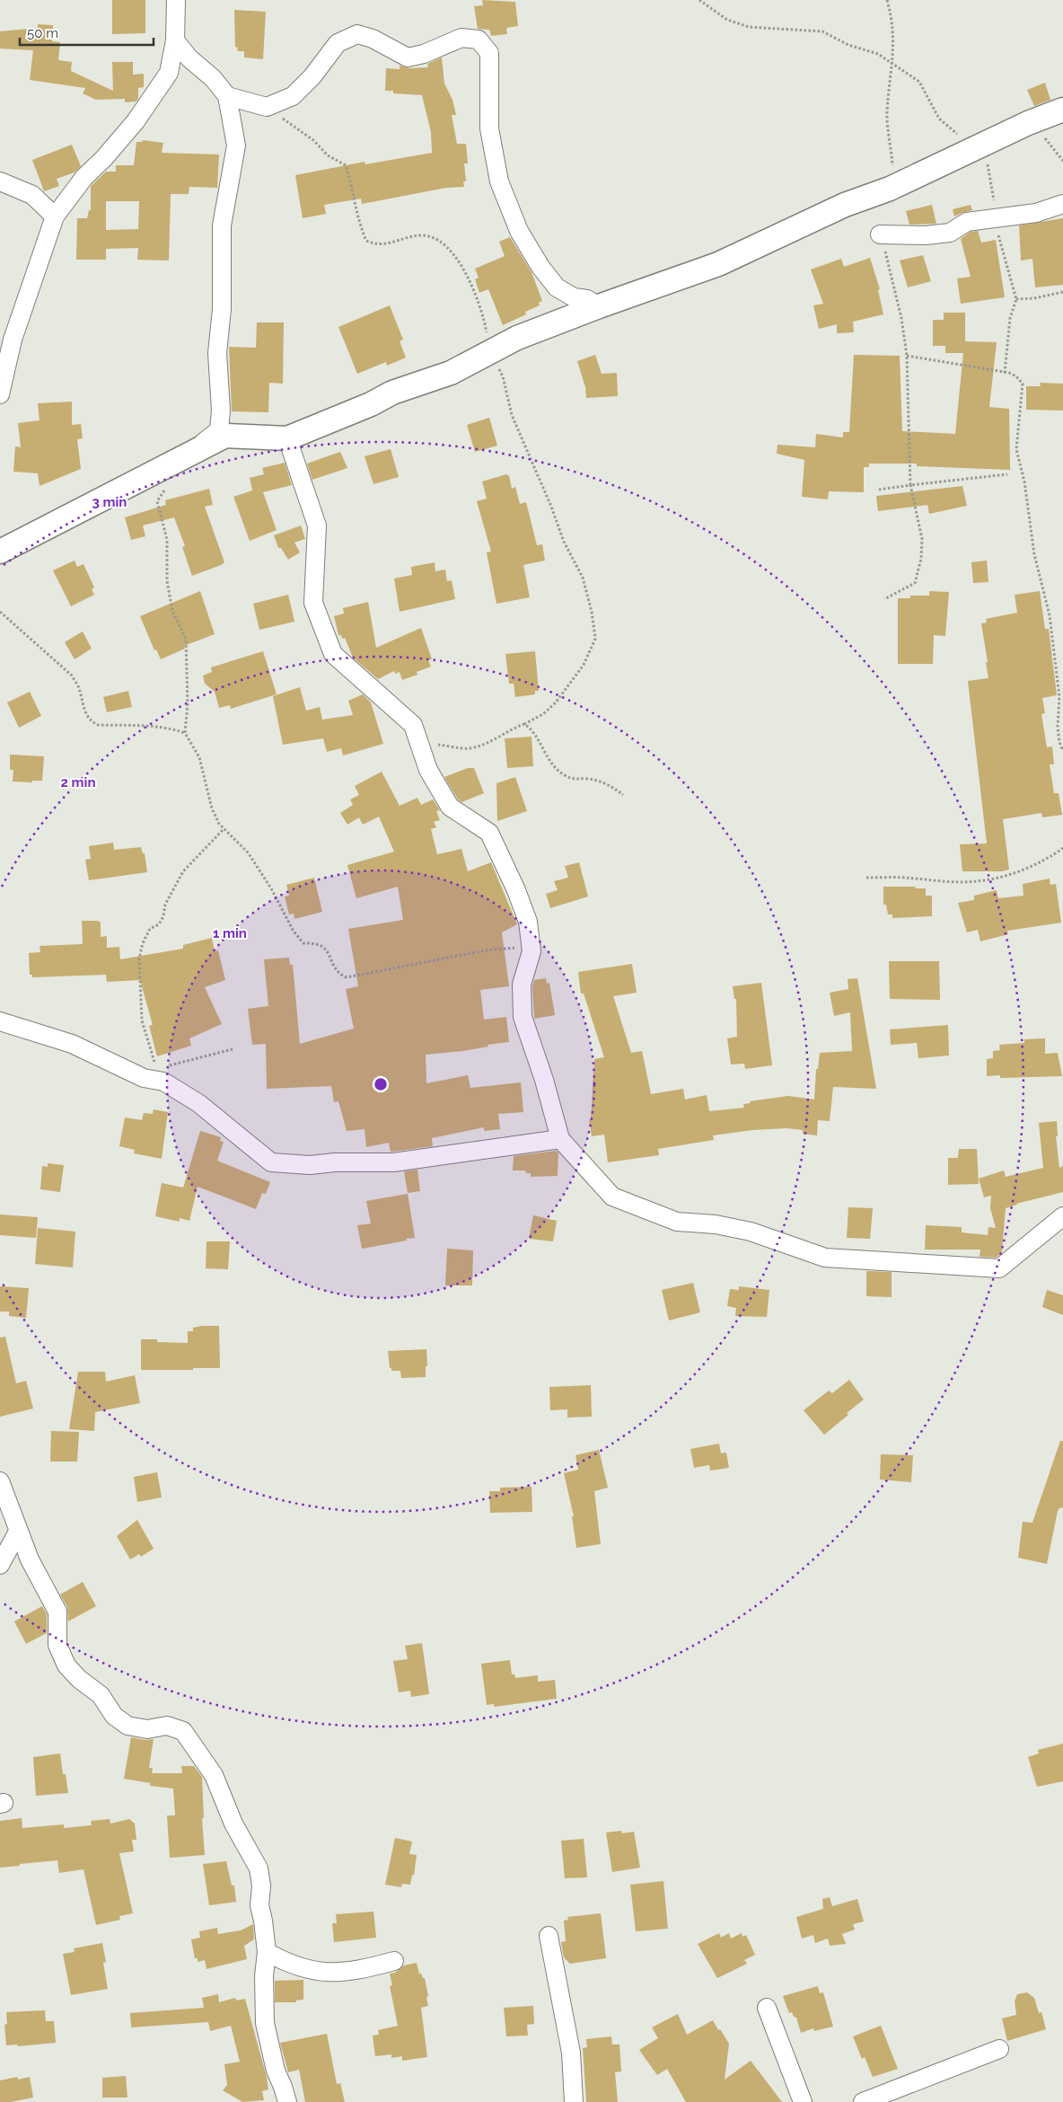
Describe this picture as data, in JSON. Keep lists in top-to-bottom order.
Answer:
{
  "scale_bar": "50 m",
  "rings": ["3 min", "2 min", "1 min"]
}
